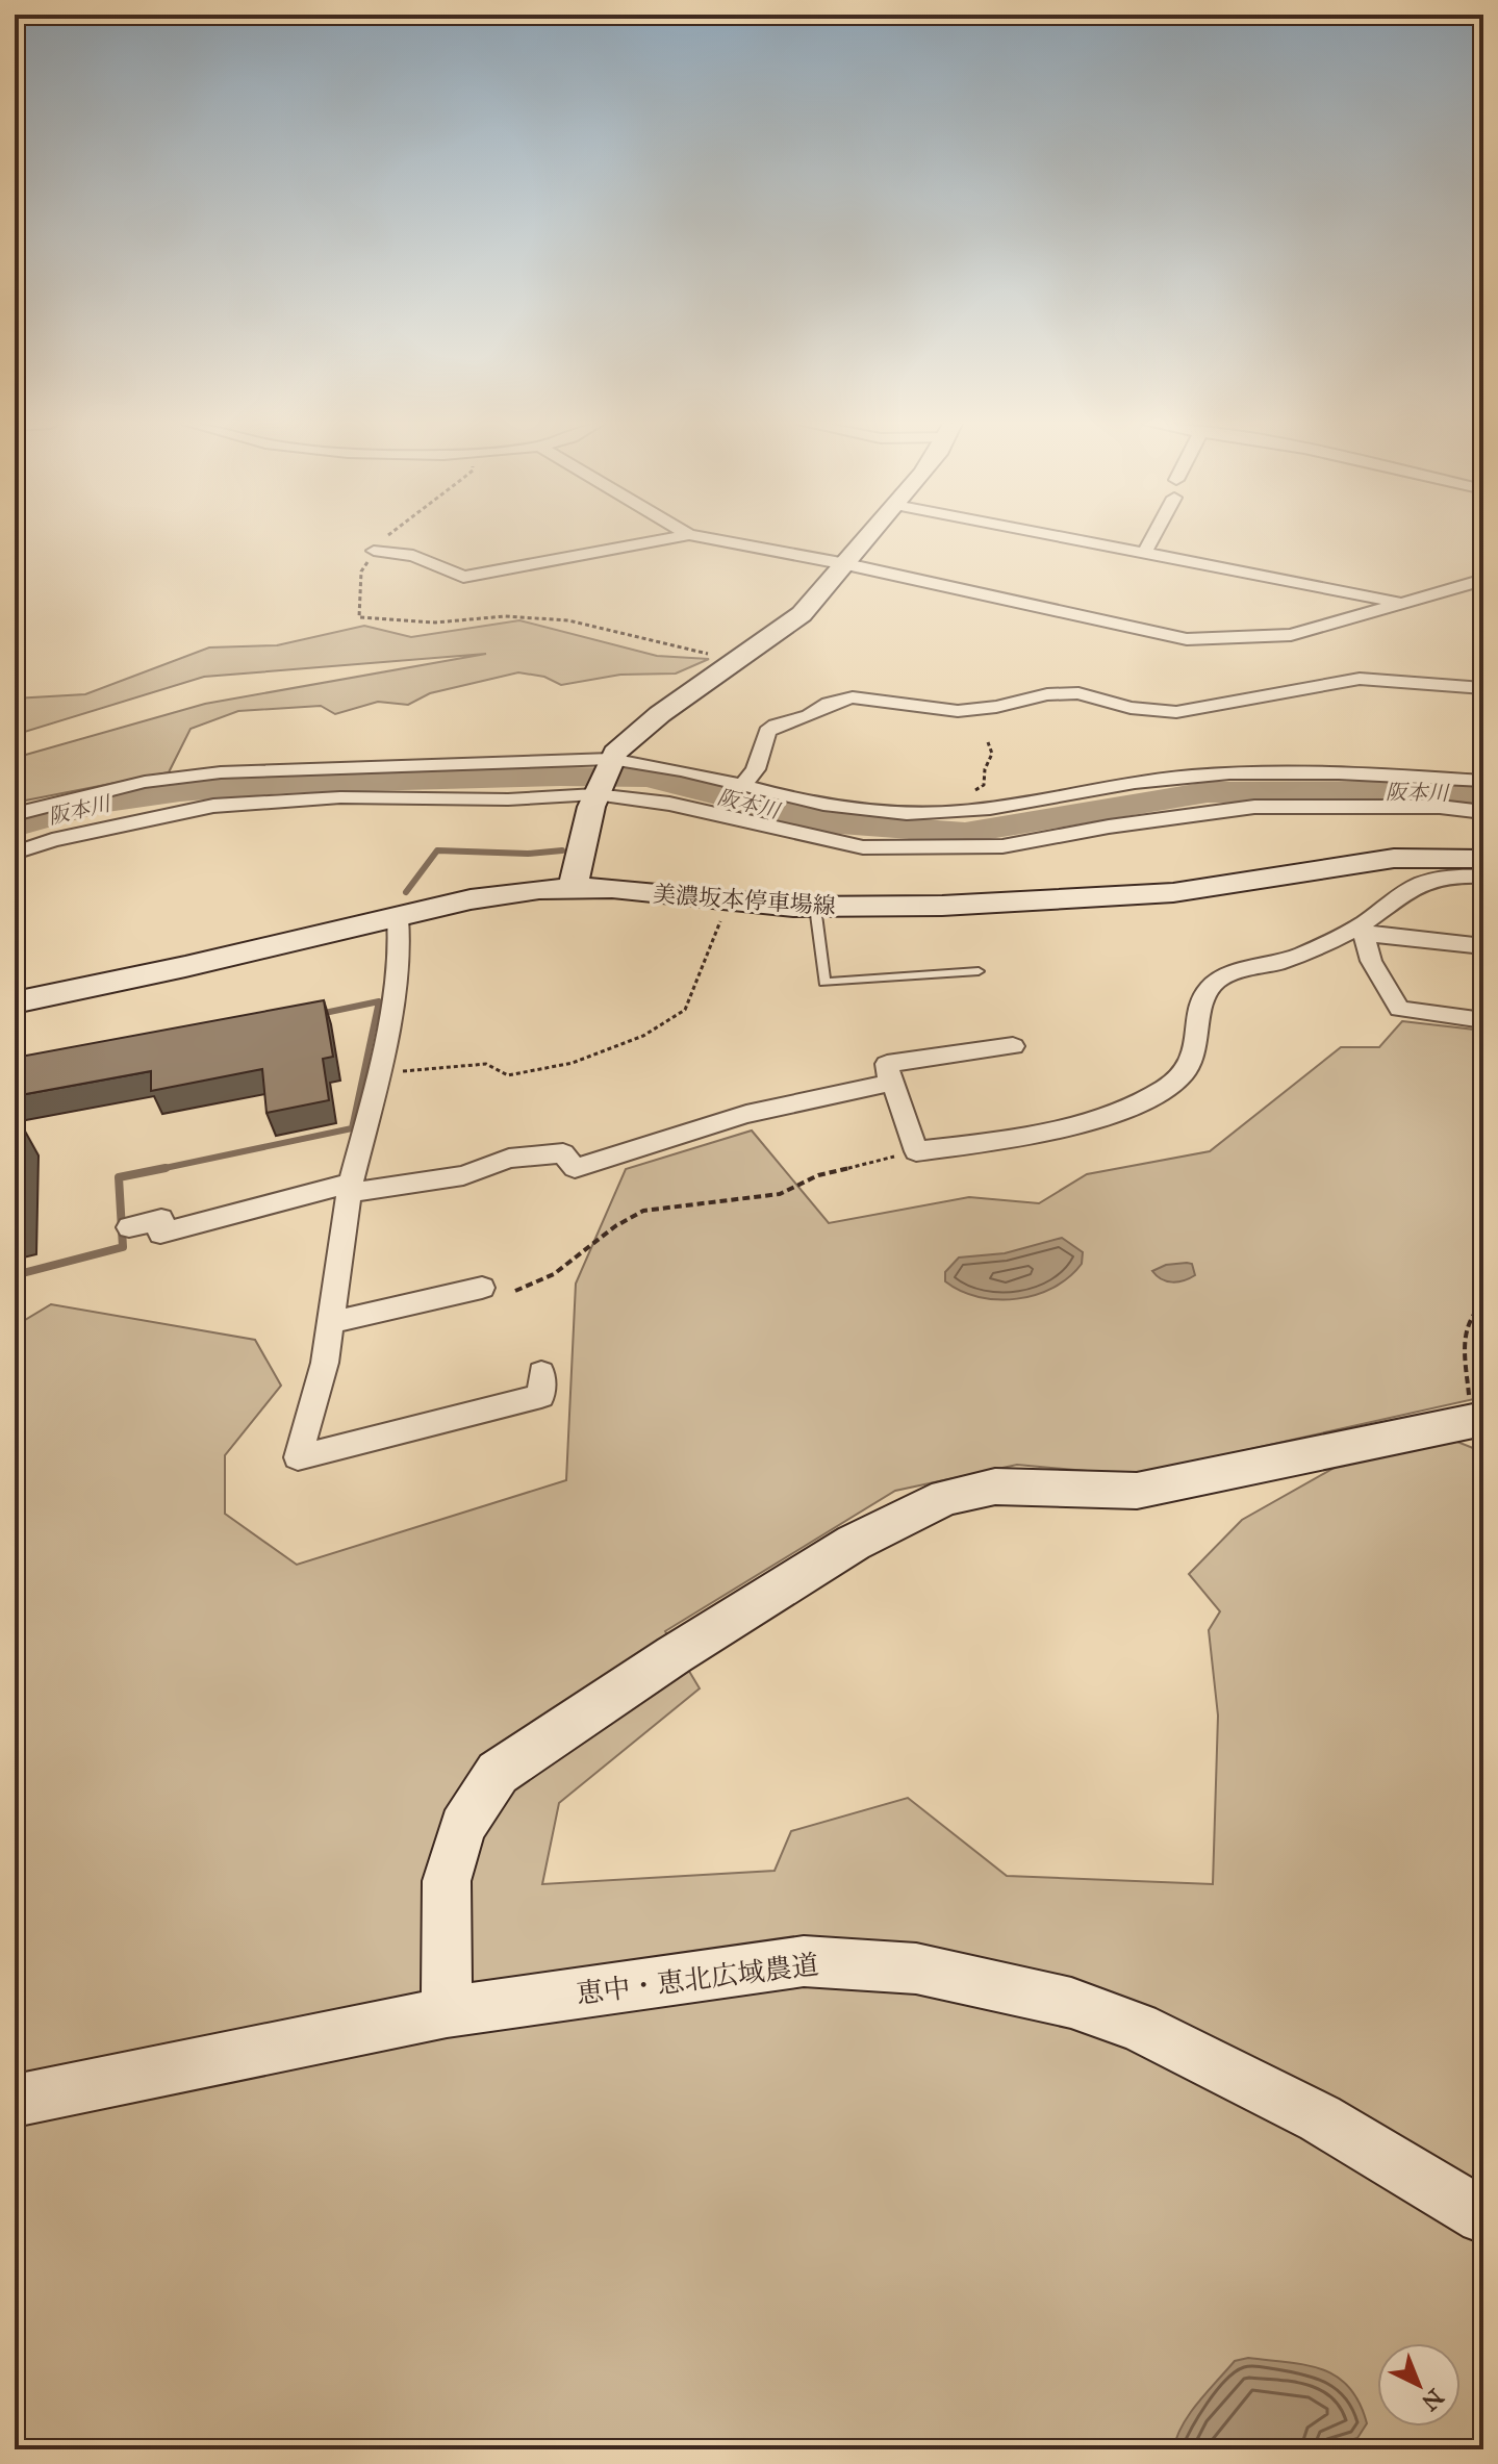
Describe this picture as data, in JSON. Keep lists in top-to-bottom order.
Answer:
{
  "streets": {
    "street": ["美濃坂本停車場線", "恵中・恵北広域農道"]
  },
  "water": ["阪本川"],
  "north": "bottom right"
}
